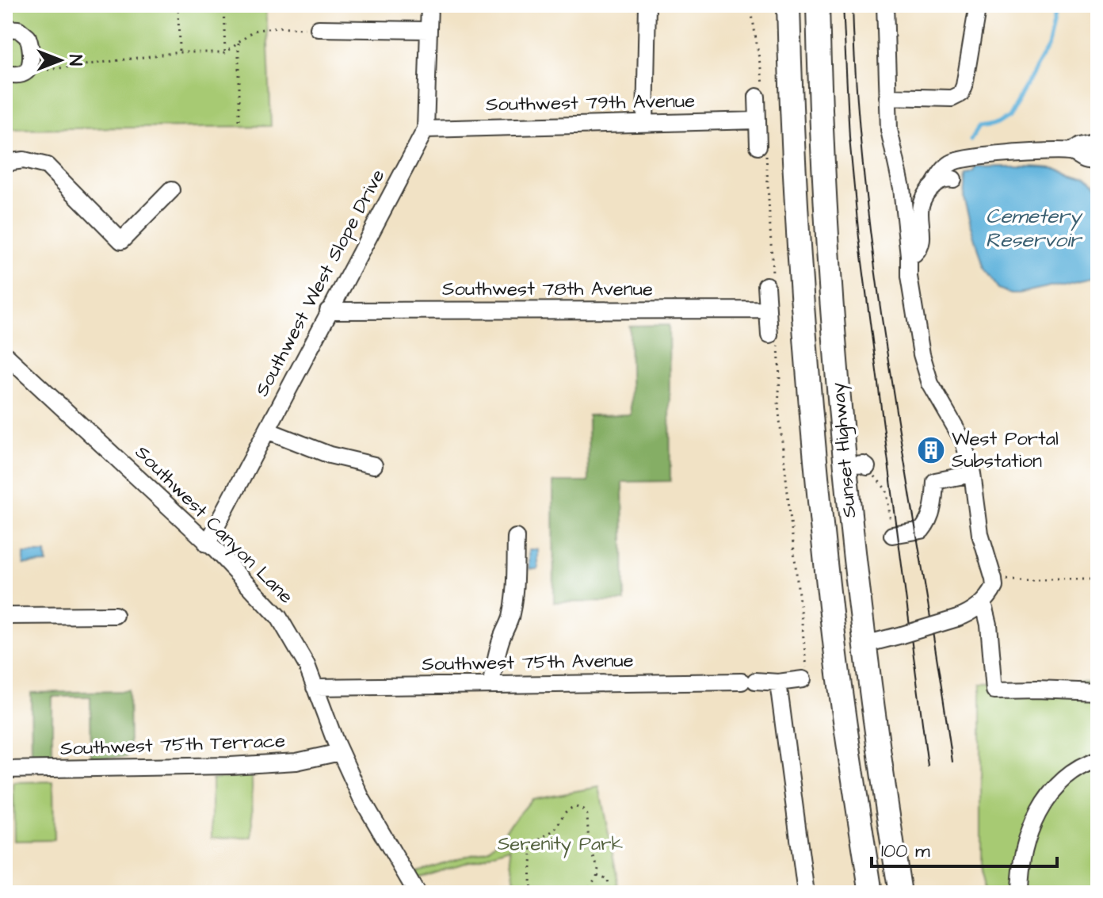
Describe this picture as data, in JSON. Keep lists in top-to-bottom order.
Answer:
{
  "streets": {
    "highway": ["Sunset Highway"],
    "street": [
      "Southwest 79th Avenue",
      "Southwest West Slope Drive",
      "Southwest 78th Avenue",
      "Southwest Canyon Lane",
      "Southwest 75th Avenue",
      "Southwest 75th Terrace"
    ]
  },
  "crossings": [
    ["Southwest 79th Avenue", "Southwest West Slope Drive"],
    ["Southwest West Slope Drive", "Southwest 78th Avenue"],
    ["Southwest West Slope Drive", "Southwest Canyon Lane"],
    ["Southwest Canyon Lane", "Southwest 75th Avenue"],
    ["Southwest Canyon Lane", "Southwest 75th Terrace"]
  ],
  "water": ["Cemetery Reservoir"],
  "parks": ["Serenity Park"],
  "places": {
    "building": ["West Portal Substation"]
  },
  "scale_bar": "100 m",
  "north": "right"
}
